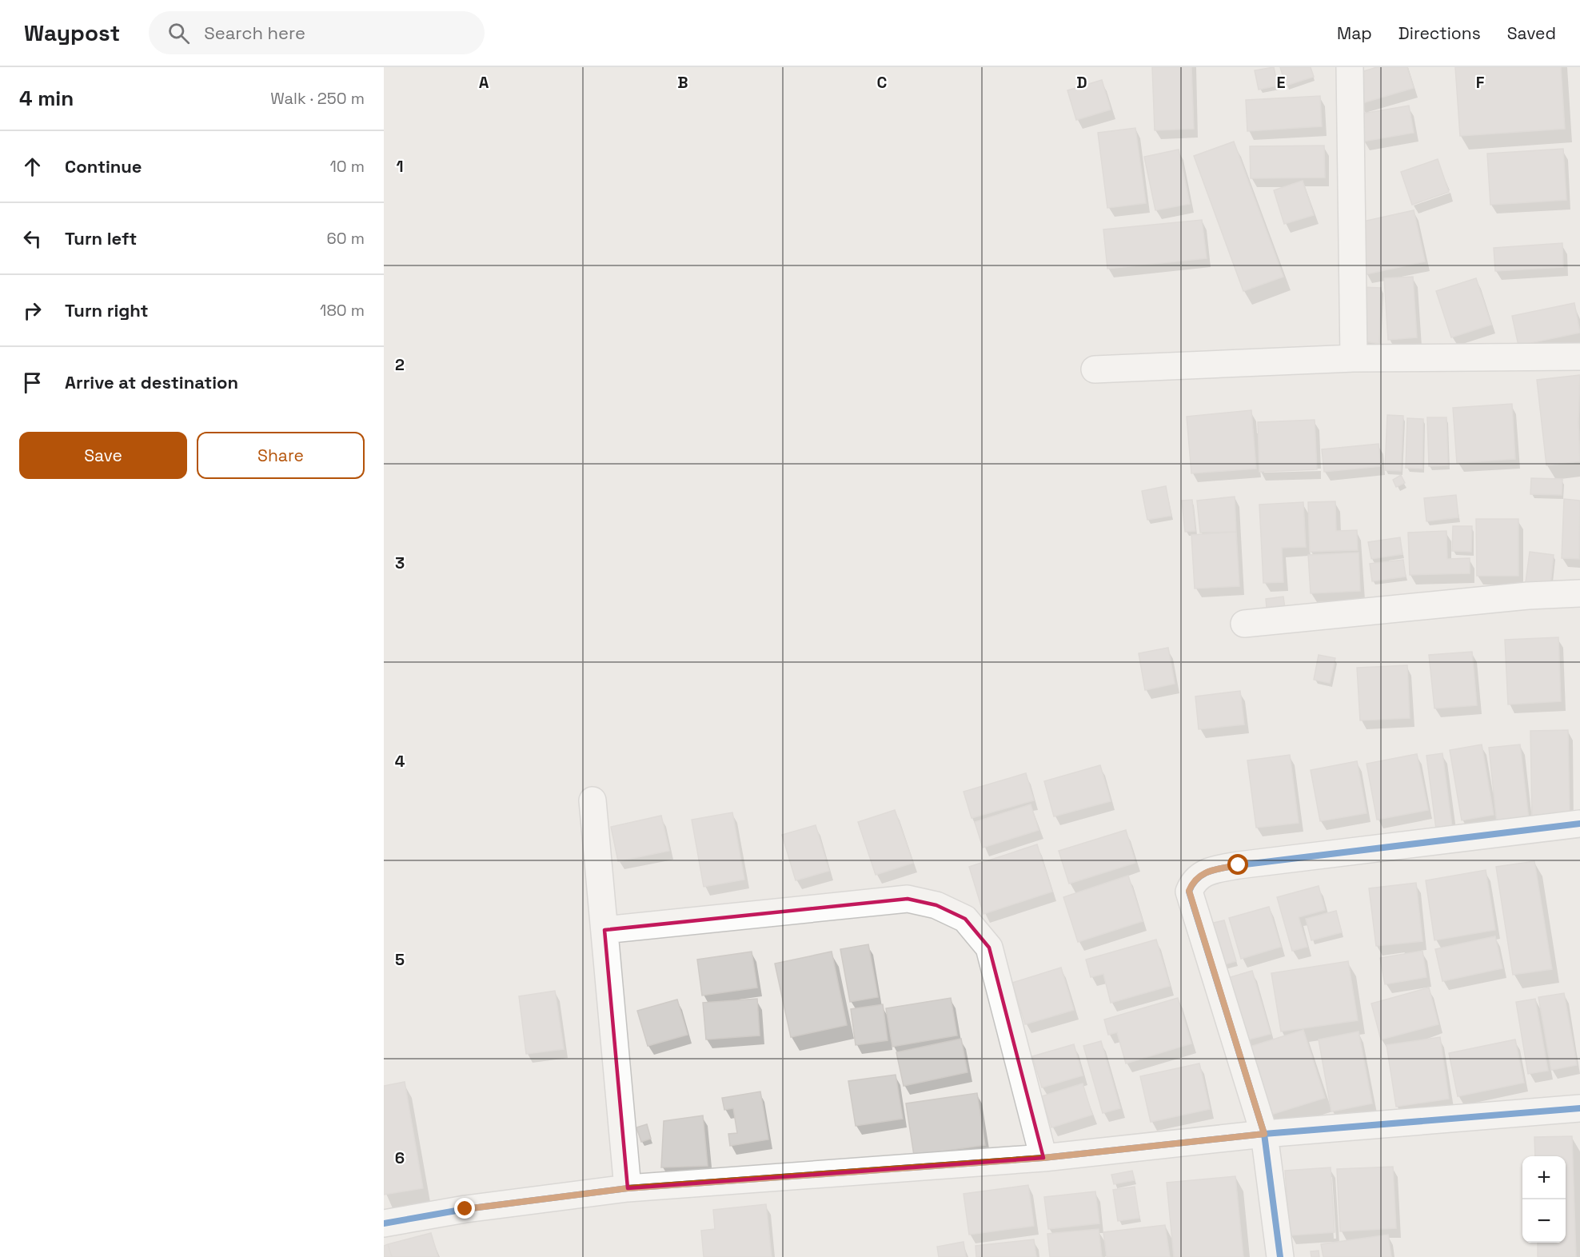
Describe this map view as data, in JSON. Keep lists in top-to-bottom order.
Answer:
{
  "page": {
    "header": "Waypost",
    "search": "Search here",
    "nav": ["Map", "Directions", "Saved"],
    "heading": ["4 min", "Walk · 250 m"],
    "list": [
      ["Continue", "10 m"],
      ["Turn left", "60 m"],
      ["Turn right", "180 m"],
      "Arrive at destination"
    ],
    "buttons": ["Save", "Share"],
    "map_buttons": ["+", "−"]
  },
  "grid": {
    "columns": [
      "A",
      "B",
      "C",
      "D",
      "E",
      "F"
    ],
    "rows": [
      "1",
      "2",
      "3",
      "4",
      "5",
      "6"
    ]
  }
}
